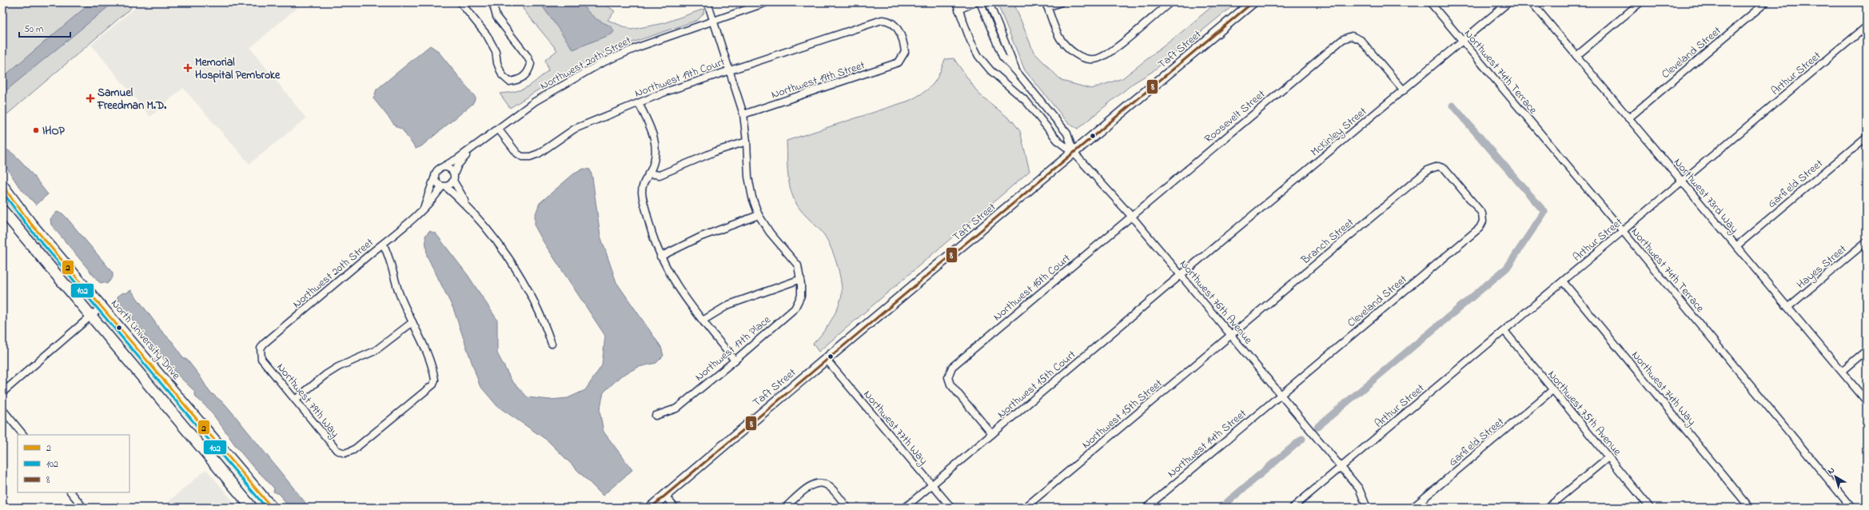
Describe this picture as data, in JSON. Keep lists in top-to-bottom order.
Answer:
{
  "streets": {
    "main road": ["North University Drive"],
    "street": [
      "Taft Street",
      "Cleveland Street",
      "Northwest 20th Street",
      "Northwest 74th Terrace",
      "Arthur Street",
      "Northwest 19th Court",
      "Northwest 19th Street",
      "Roosevelt Street",
      "McKinley Street",
      "Garfield Street",
      "Northwest 73rd Way",
      "Branch Street",
      "Hayes Street",
      "Northwest 16th Court",
      "Northwest 76th Avenue",
      "Northwest 17th Place",
      "Northwest 15th Court",
      "Northwest 74th Way",
      "Northwest 79th Way",
      "Northwest 75th Avenue",
      "Northwest 15th Street",
      "Northwest 77th Way",
      "Northwest 14th Street"
    ]
  },
  "crossings": [
    ["Taft Street", "Northwest 76th Avenue"],
    ["Taft Street", "Northwest 77th Way"],
    ["Cleveland Street", "Northwest 73rd Way"],
    ["Cleveland Street", "Branch Street"],
    ["Cleveland Street", "Northwest 76th Avenue"],
    ["Cleveland Street", "Northwest 14th Street"],
    ["Northwest 20th Street", "Northwest 19th Court"],
    ["Northwest 20th Street", "Northwest 17th Place"],
    ["Northwest 20th Street", "Northwest 79th Way"],
    ["Northwest 74th Terrace", "Arthur Street"],
    ["Northwest 74th Terrace", "McKinley Street"],
    ["Arthur Street", "Northwest 73rd Way"],
    ["Arthur Street", "Northwest 76th Avenue"],
    ["Arthur Street", "Northwest 74th Way"],
    ["Arthur Street", "Northwest 75th Avenue"],
    ["Northwest 19th Court", "Northwest 19th Street"],
    ["Northwest 19th Court", "Northwest 17th Place"],
    ["Northwest 19th Street", "Northwest 17th Place"],
    ["Roosevelt Street", "McKinley Street"],
    ["Roosevelt Street", "Northwest 16th Court"],
    ["Roosevelt Street", "Northwest 76th Avenue"],
    ["McKinley Street", "Northwest 76th Avenue"],
    ["McKinley Street", "Northwest 15th Court"],
    ["Garfield Street", "Northwest 73rd Way"],
    ["Garfield Street", "Northwest 75th Avenue"],
    ["Northwest 73rd Way", "Hayes Street"],
    ["Branch Street", "Northwest 76th Avenue"],
    ["Branch Street", "Northwest 15th Street"],
    ["Northwest 16th Court", "Northwest 76th Avenue"],
    ["Northwest 16th Court", "Northwest 15th Court"],
    ["Northwest 76th Avenue", "Northwest 15th Court"],
    ["Northwest 76th Avenue", "Northwest 15th Street"],
    ["Northwest 76th Avenue", "Northwest 14th Street"],
    ["Northwest 15th Court", "Northwest 77th Way"]
  ],
  "places": {
    "health": ["Memorial Hospital Pembroke", "Samuel Freedman M.D."],
    "other": ["IHOP"]
  },
  "lines": ["transit line 8", "transit line 2", "transit line 102"],
  "legend": ["2", "102", "8"],
  "scale_bar": "50 m",
  "north": "top left"
}
